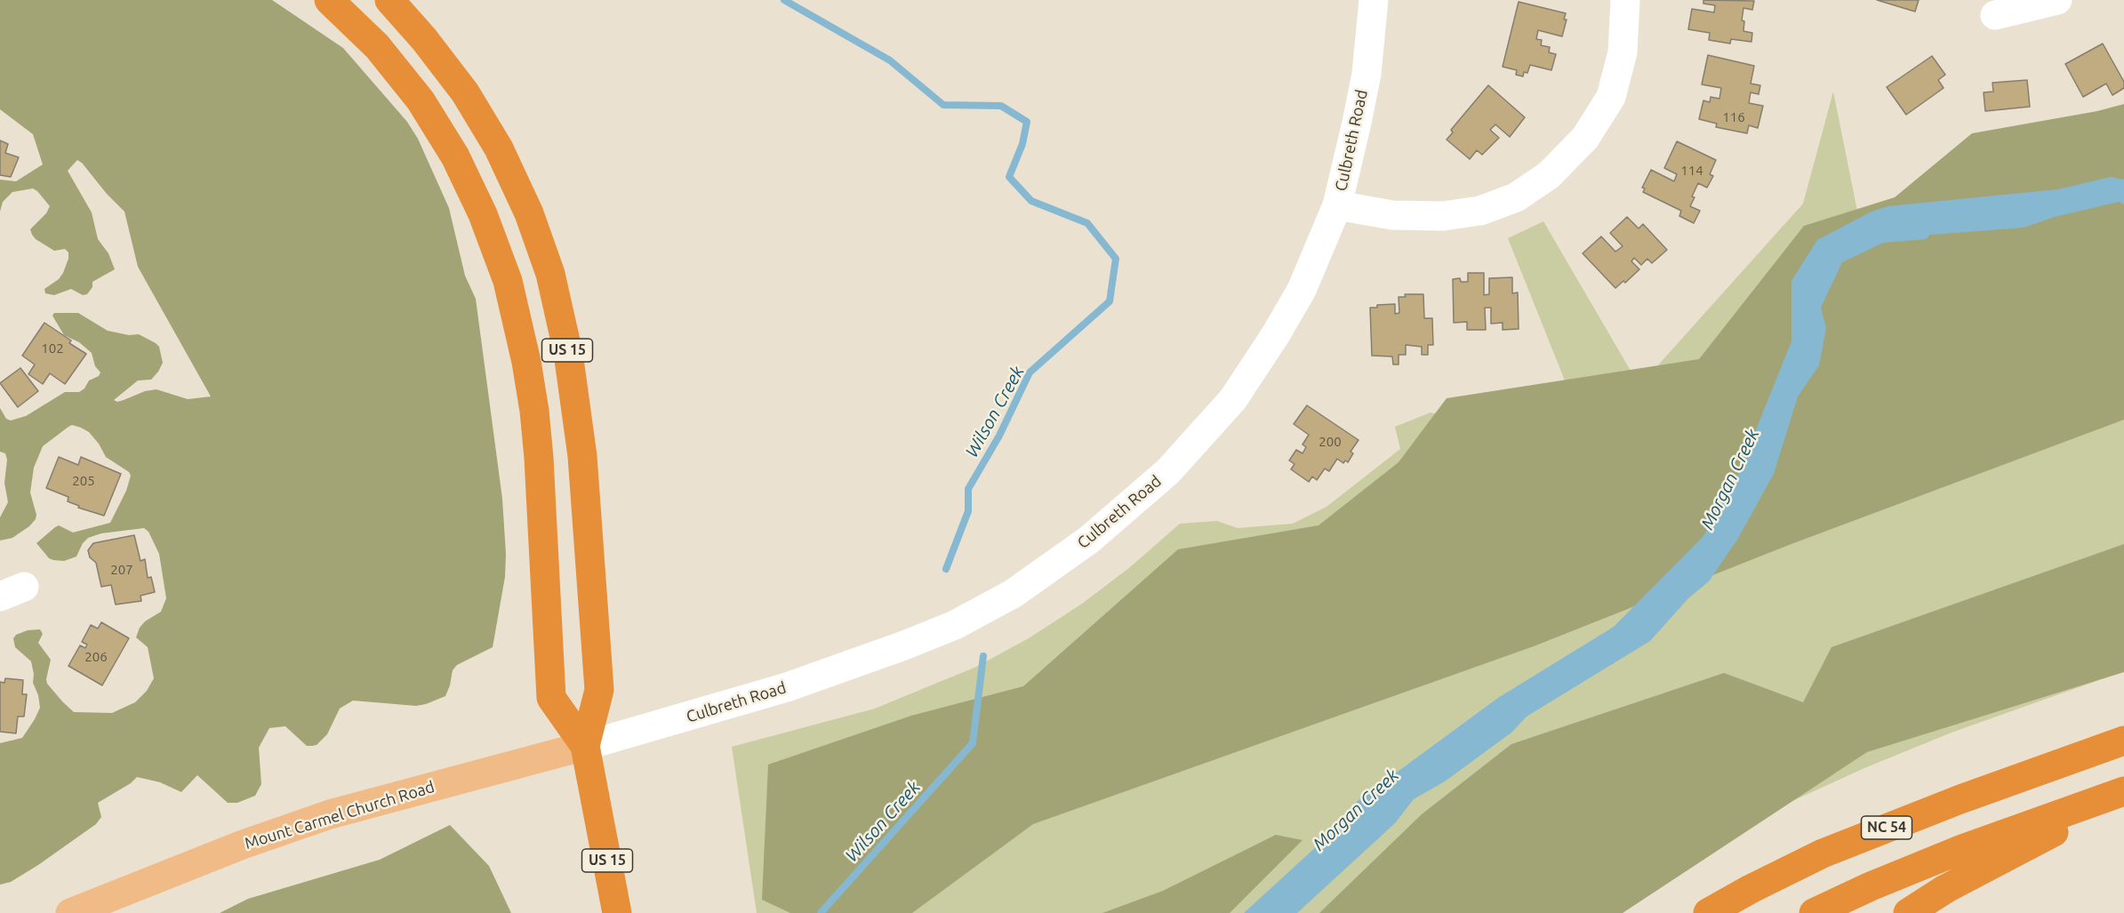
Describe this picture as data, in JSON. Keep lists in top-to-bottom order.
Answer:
{
  "streets": {
    "highway": ["US 15", "NC 54"],
    "main road": ["Mount Carmel Church Road"],
    "street": ["Culbreth Road"]
  },
  "crossings": [
    ["Culbreth Road", "US 15"],
    ["Culbreth Road", "Mount Carmel Church Road"],
    ["US 15", "Mount Carmel Church Road"]
  ],
  "water": ["Wilson Creek", "Morgan Creek"],
  "house_numbers": [
    "116",
    "114",
    "102",
    "200",
    "205",
    "207",
    "206"
  ]
}
